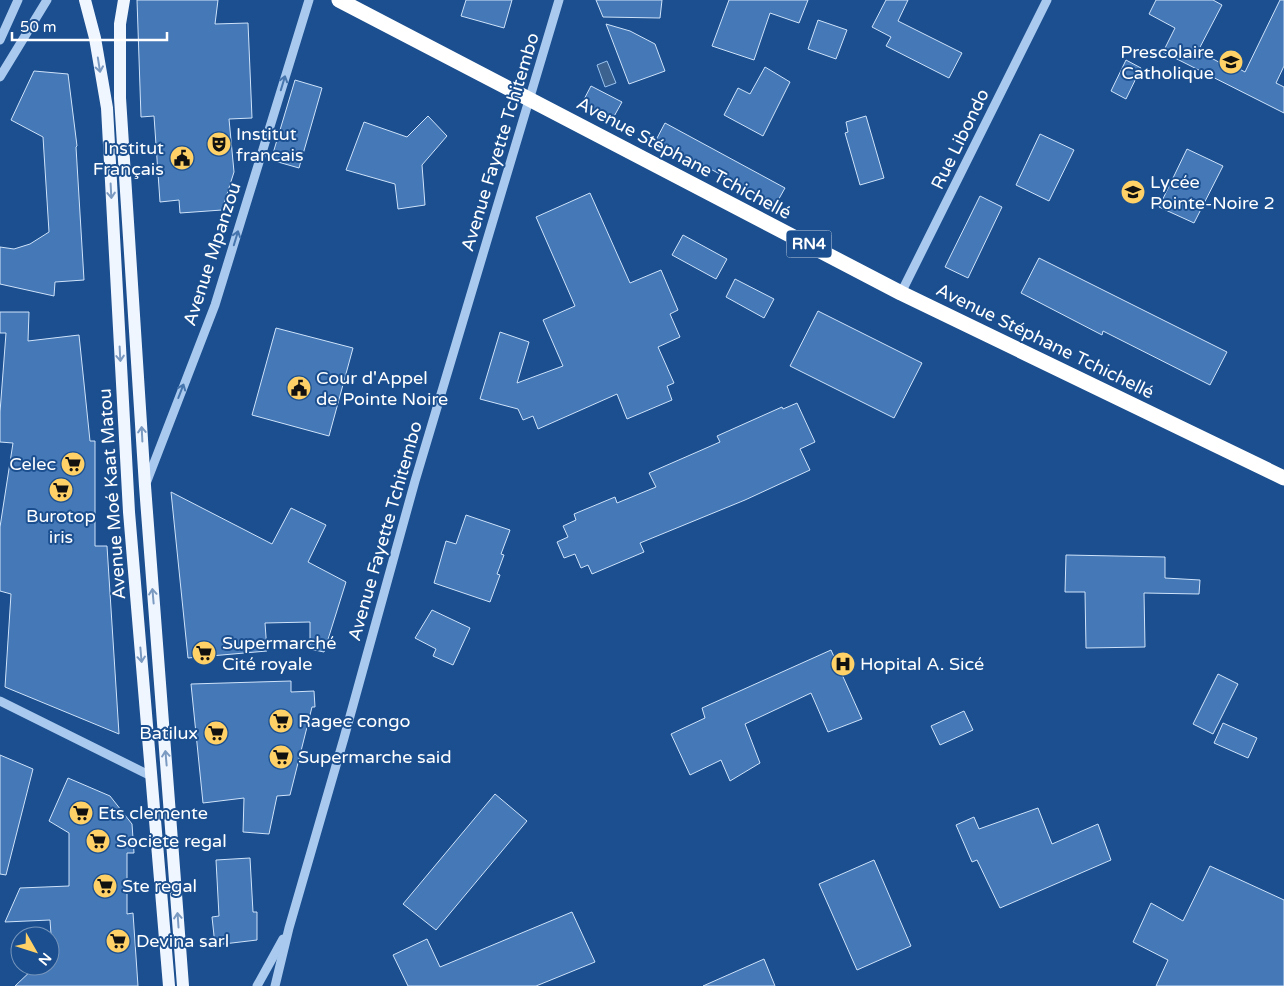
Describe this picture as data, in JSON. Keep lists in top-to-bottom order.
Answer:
{
  "streets": {
    "highway": ["Avenue Stéphane Tchichellé", "RN4"],
    "main road": ["Avenue Moé Kaat Matou"],
    "street": ["Rue Libondo", "Avenue Fayette Tchitembo", "Avenue Mpanzou"]
  },
  "crossings": [
    ["Rue Libondo", "Avenue Stéphane Tchichellé"],
    ["Avenue Fayette Tchitembo", "Avenue Stéphane Tchichellé"],
    ["Avenue Mpanzou", "Avenue Moé Kaat Matou"]
  ],
  "one_way": ["Avenue Mpanzou"],
  "places": {
    "school or university": ["Prescolaire Catholique", "Lycée Pointe-Noire 2"],
    "theatre": ["Institut francais"],
    "public building": ["Institut Français", "Cour d'Appel de Pointe Noire"],
    "supermarket": [
      "Celec",
      "Burotop iris",
      "Supermarché Cité royale",
      "Ragec congo",
      "Batilux",
      "Supermarche said",
      "Ets clemente",
      "Societe regal",
      "Ste regal",
      "Devina sarl"
    ],
    "hospital": ["Hopital A. Sicé"]
  },
  "scale_bar": "50 m",
  "north": "bottom right"
}
